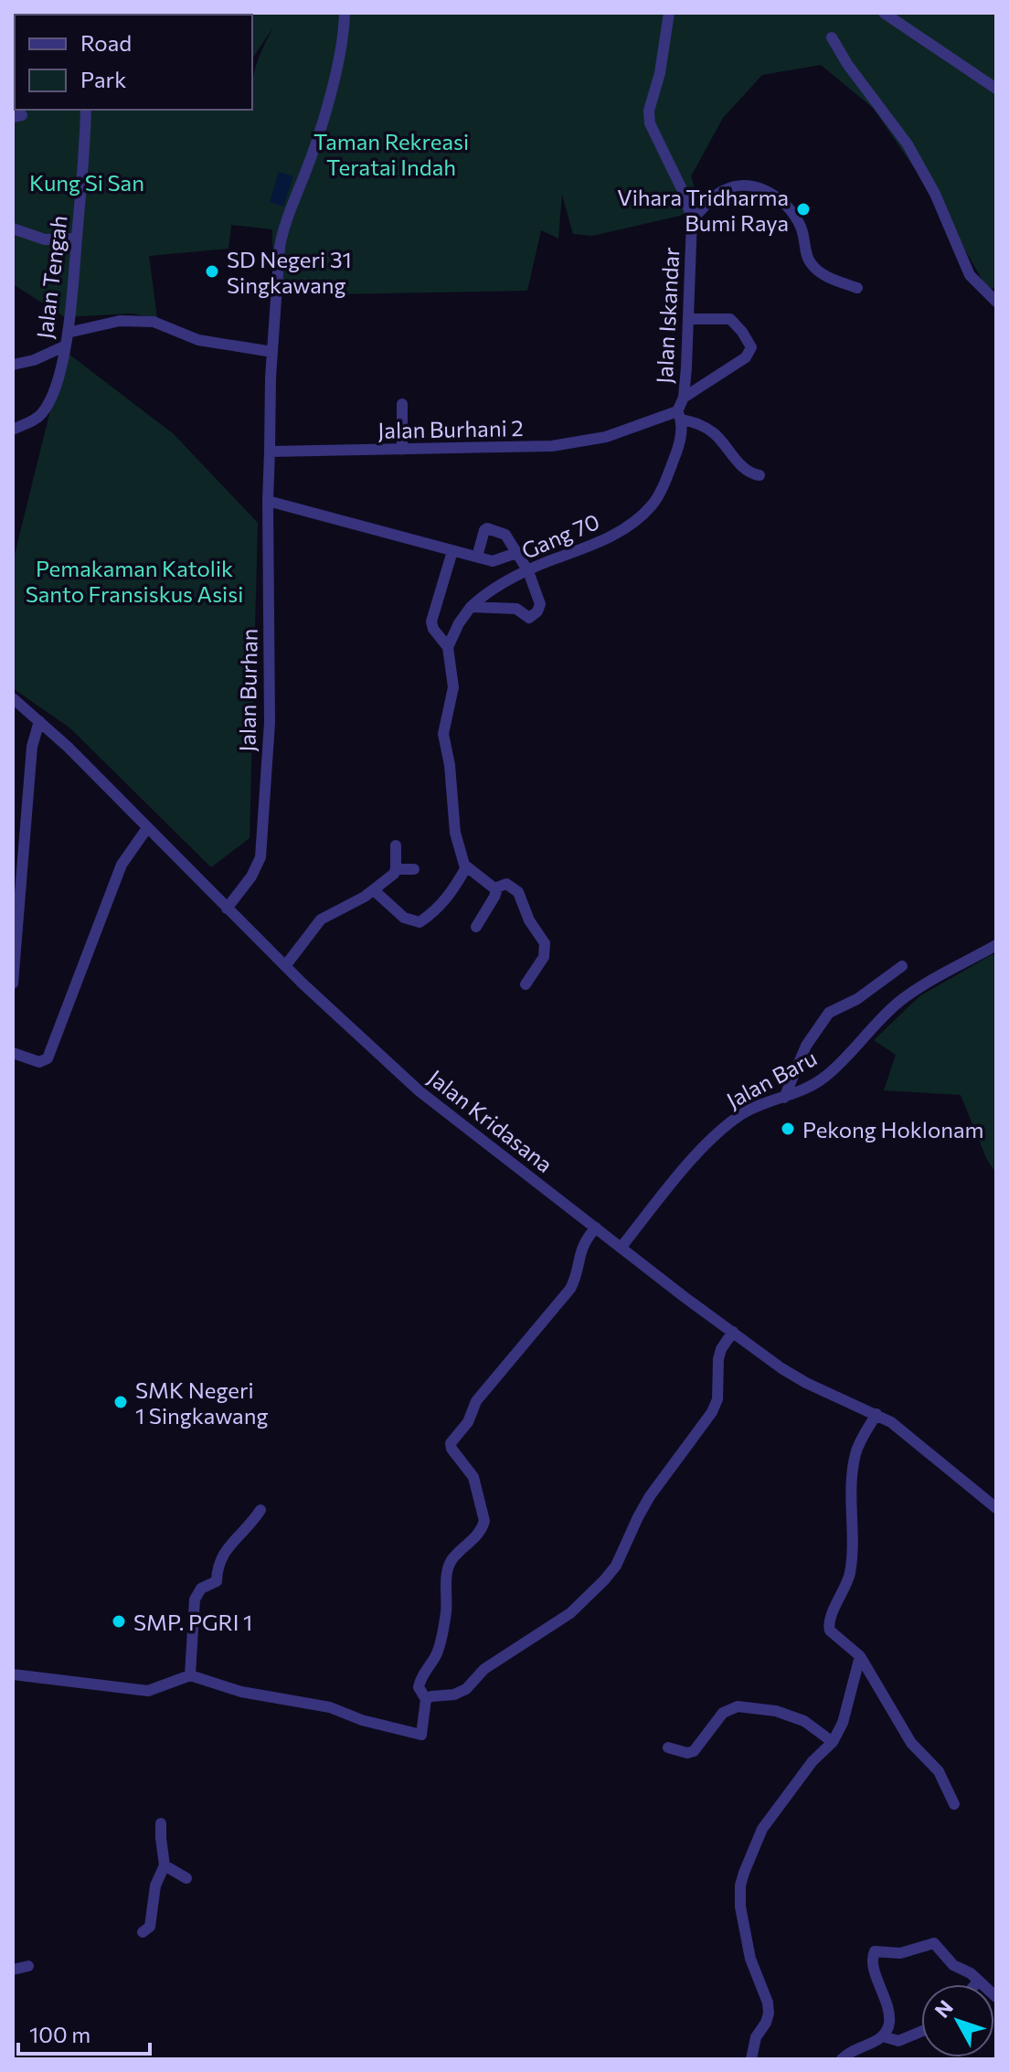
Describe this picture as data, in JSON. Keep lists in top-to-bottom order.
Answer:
{
  "streets": {
    "street": [
      "Jalan Tengah",
      "Jalan Iskandar",
      "Jalan Burhani 2",
      "Gang 70",
      "Jalan Burhan",
      "Jalan Baru",
      "Jalan Kridasana"
    ]
  },
  "crossings": [
    ["Jalan Iskandar", "Jalan Burhani 2"],
    ["Jalan Iskandar", "Gang 70"],
    ["Jalan Burhani 2", "Gang 70"],
    ["Jalan Burhan", "Jalan Kridasana"],
    ["Jalan Baru", "Jalan Kridasana"]
  ],
  "parks": ["Taman Rekreasi Teratai Indah", "Kung Si San", "Pemakaman Katolik Santo Fransiskus Asisi"],
  "places": [
    "Vihara Tridharma Bumi Raya",
    "SD Negeri 31 Singkawang",
    "Pekong Hoklonam",
    "SMK Negeri 1 Singkawang",
    "SMP. PGRI 1"
  ],
  "legend": ["Road", "Park"],
  "scale_bar": "100 m",
  "north": "top left"
}
